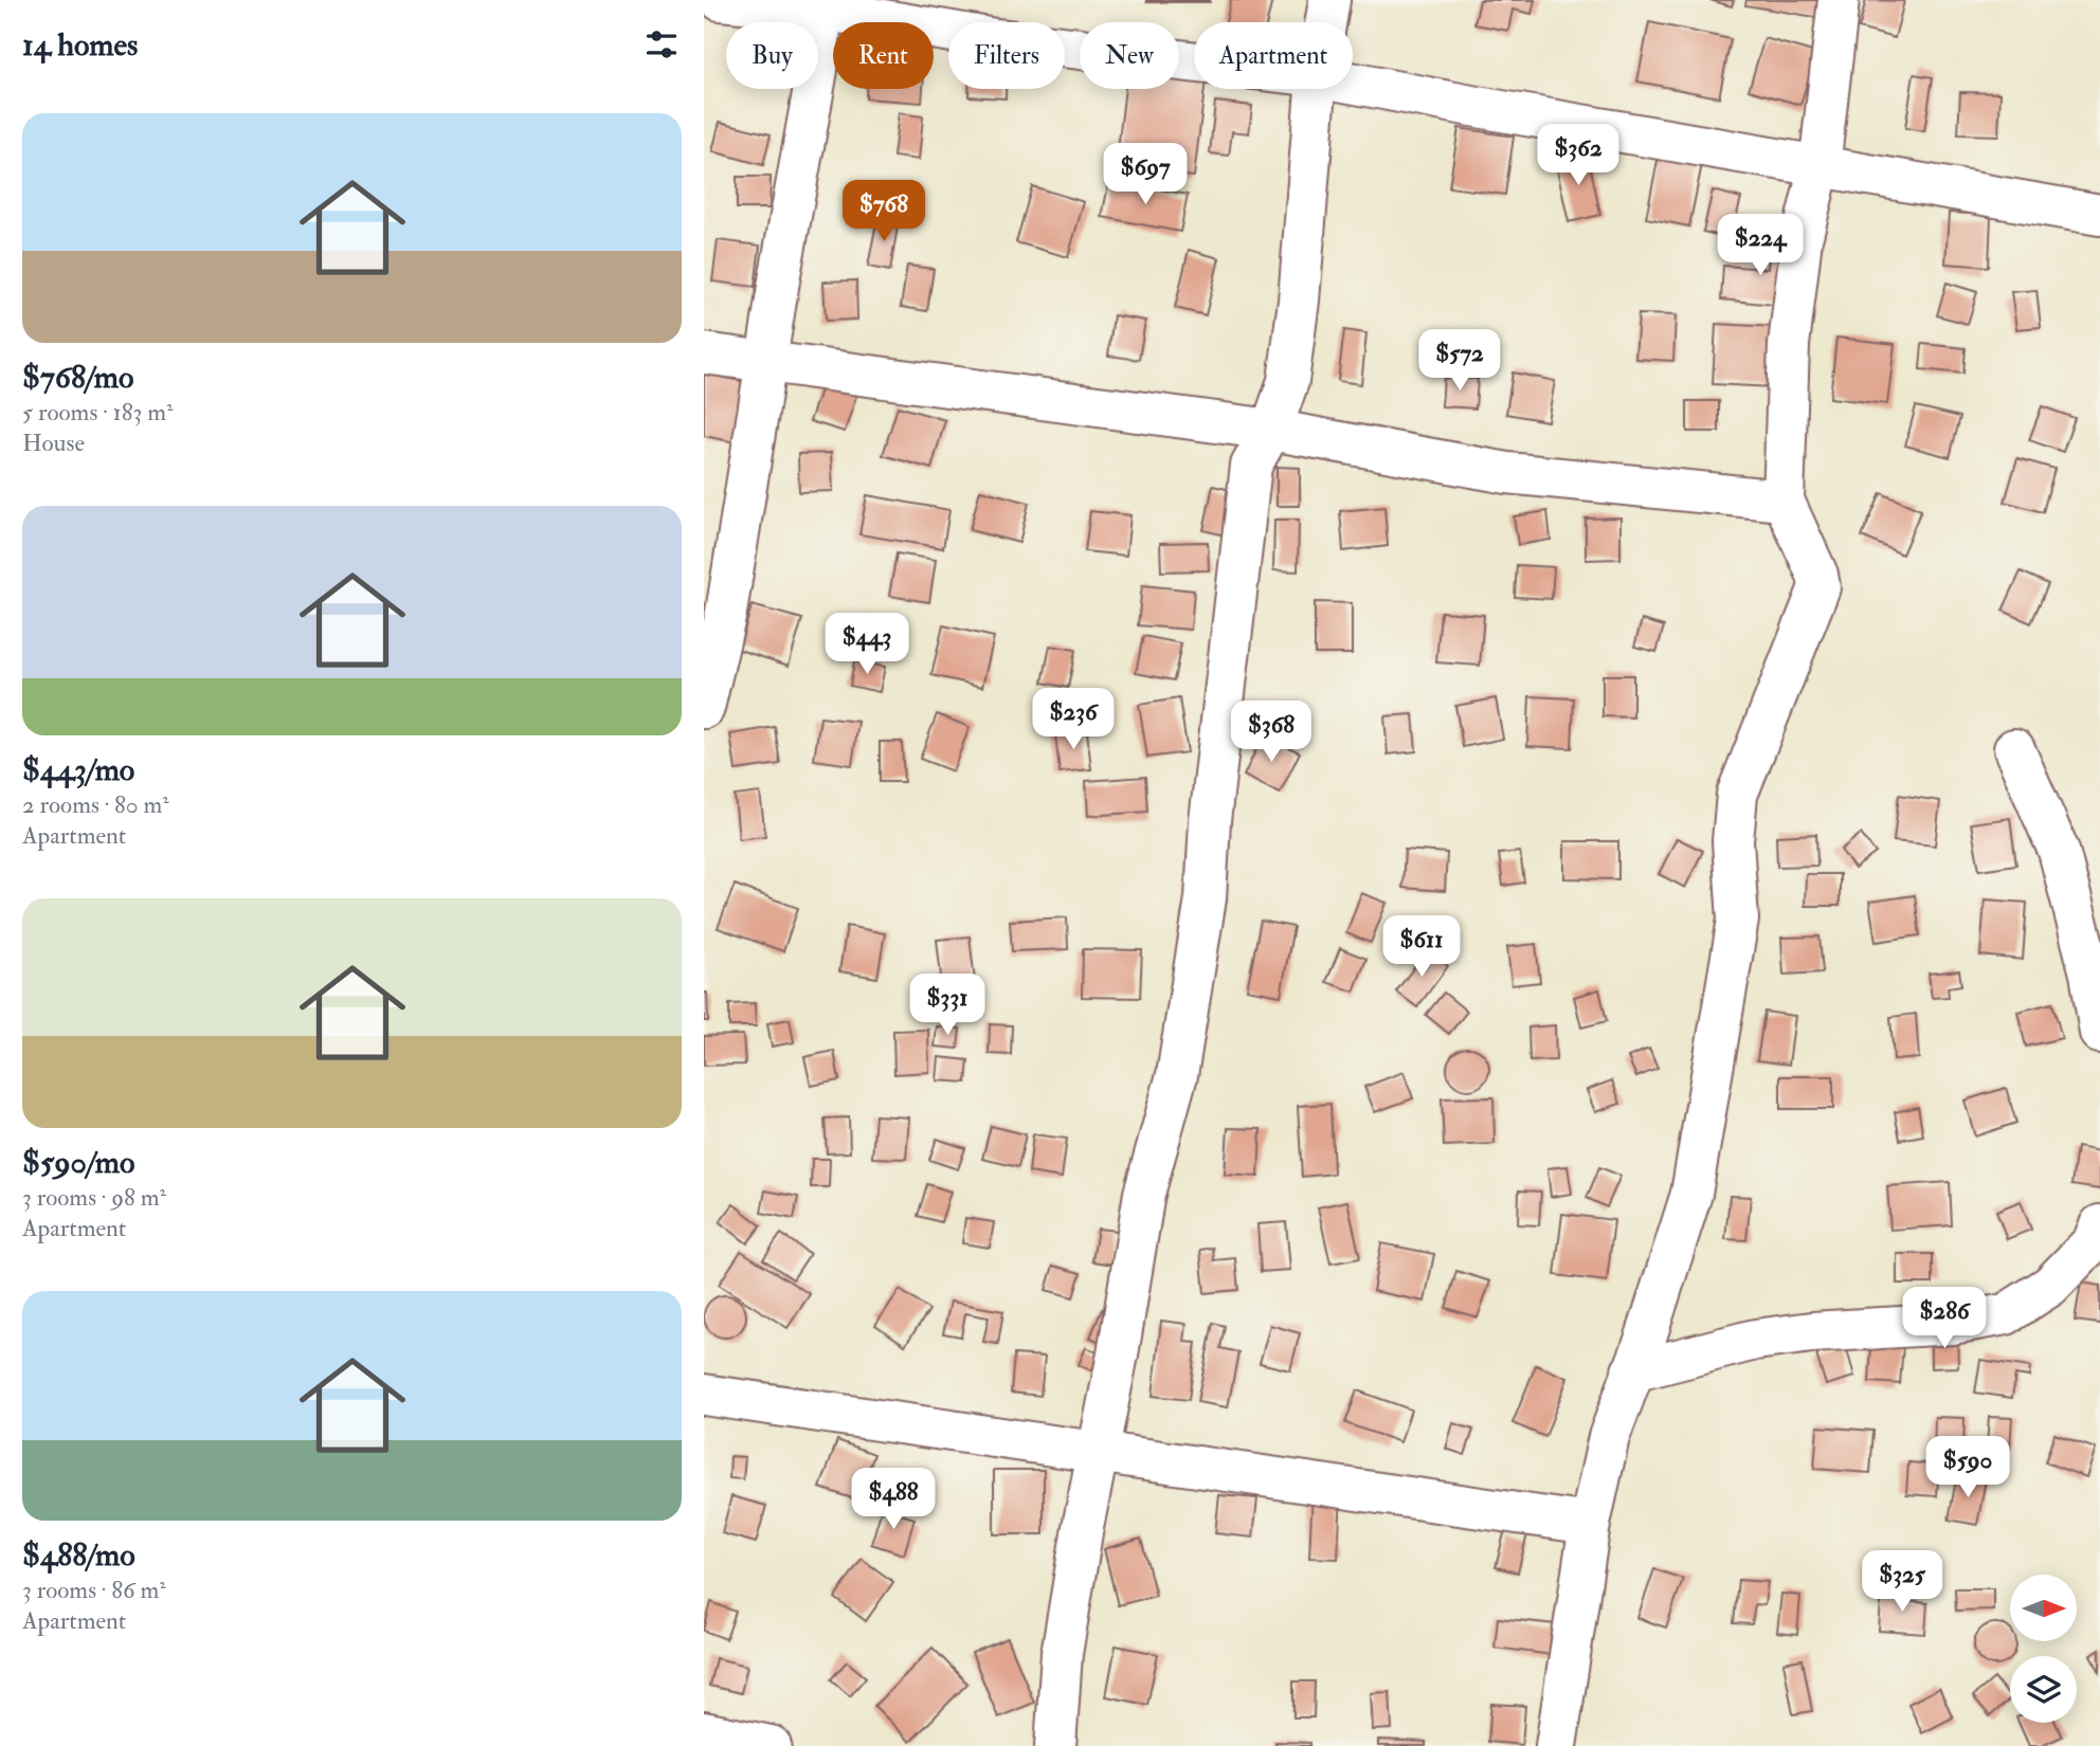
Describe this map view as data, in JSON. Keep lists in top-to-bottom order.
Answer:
{
  "north": "right",
  "page": {
    "heading": "14 homes",
    "chip": [
      "Buy",
      "Rent",
      "Filters",
      "New",
      "Apartment"
    ],
    "list": [
      {
        "name": "$768/mo",
        "note": "5 rooms · 183 m² · House"
      },
      {
        "name": "$443/mo",
        "note": "2 rooms · 80 m² · Apartment"
      },
      {
        "name": "$590/mo",
        "note": "3 rooms · 98 m² · Apartment"
      },
      {
        "name": "$488/mo",
        "note": "3 rooms · 86 m² · Apartment"
      }
    ],
    "price": [
      "$362",
      "$697",
      "$768",
      "$224",
      "$572",
      "$443",
      "$236",
      "$368",
      "$611",
      "$331",
      "$286",
      "$590",
      "$488",
      "$325"
    ]
  }
}
